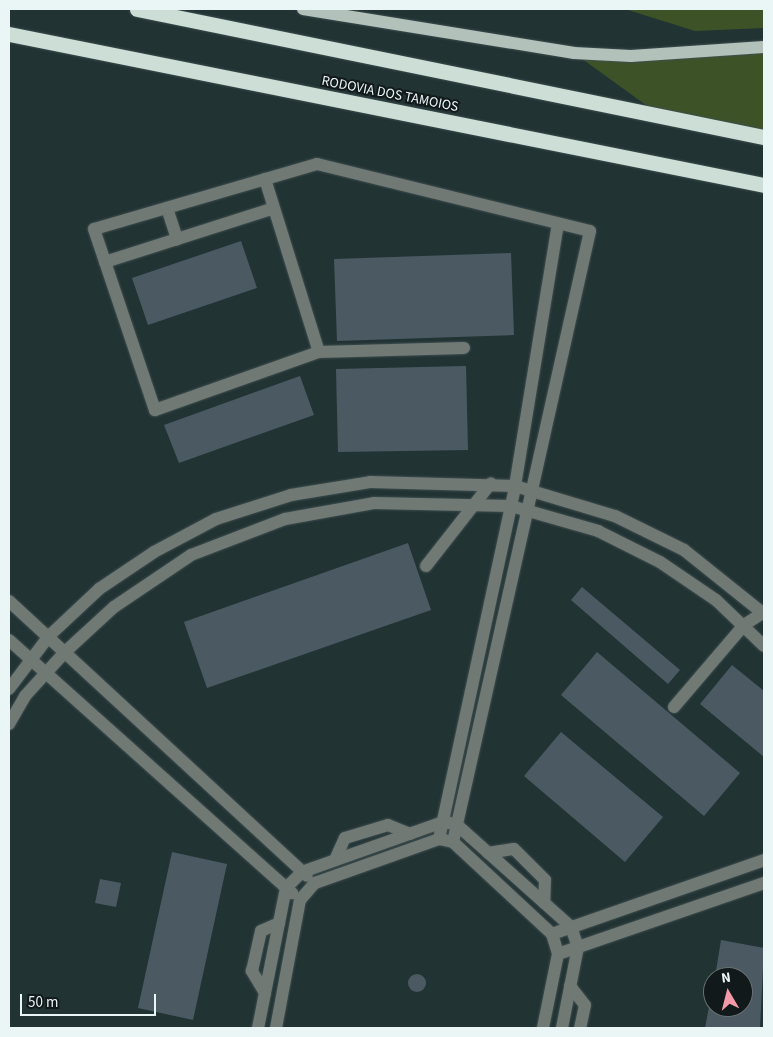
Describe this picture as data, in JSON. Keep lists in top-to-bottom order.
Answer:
{
  "streets": {
    "highway": ["RODOVIA DOS TAMOIOS"]
  },
  "scale_bar": "50 m",
  "north": "top"
}
